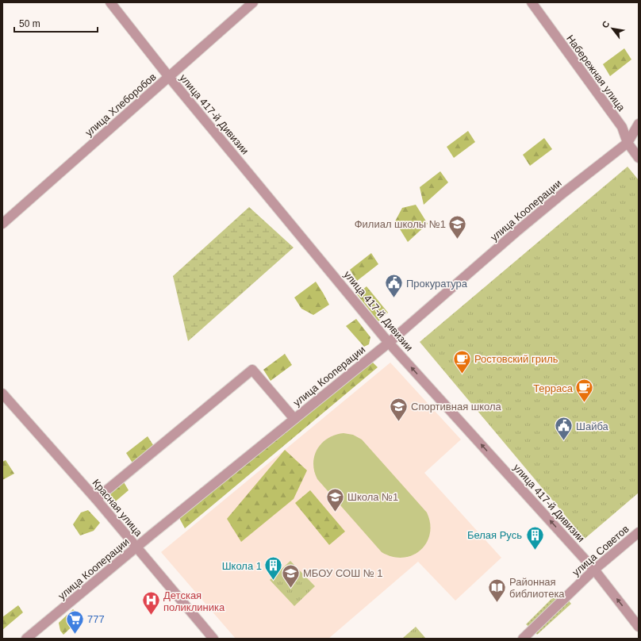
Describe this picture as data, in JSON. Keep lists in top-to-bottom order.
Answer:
{
  "streets": {
    "street": [
      "Набережная улица",
      "улица Хлеборобов",
      "улица 417-й Дивизии",
      "улица Кооперации",
      "Красная улица",
      "улица Советов"
    ]
  },
  "crossings": [
    ["Набережная улица", "улица Кооперации"],
    ["улица Хлеборобов", "улица 417-й Дивизии"],
    ["улица 417-й Дивизии", "улица Кооперации"],
    ["улица 417-й Дивизии", "улица Советов"],
    ["улица Кооперации", "Красная улица"]
  ],
  "one_way": ["улица 417-й Дивизии"],
  "places": {
    "school or university": [
      "Филиал школы №1",
      "Спортивная школа",
      "Школа №1",
      "МБОУ СОШ № 1"
    ],
    "public building": ["Прокуратура", "Шайба"],
    "cafe": ["Ростовский гриль", "Терраса"],
    "building": ["Белая Русь", "Школа 1"],
    "library": ["Районная библиотека"],
    "hospital": ["Детская поликлиника"],
    "supermarket": ["777"]
  },
  "scale_bar": "50 m",
  "north": "top left"
}
